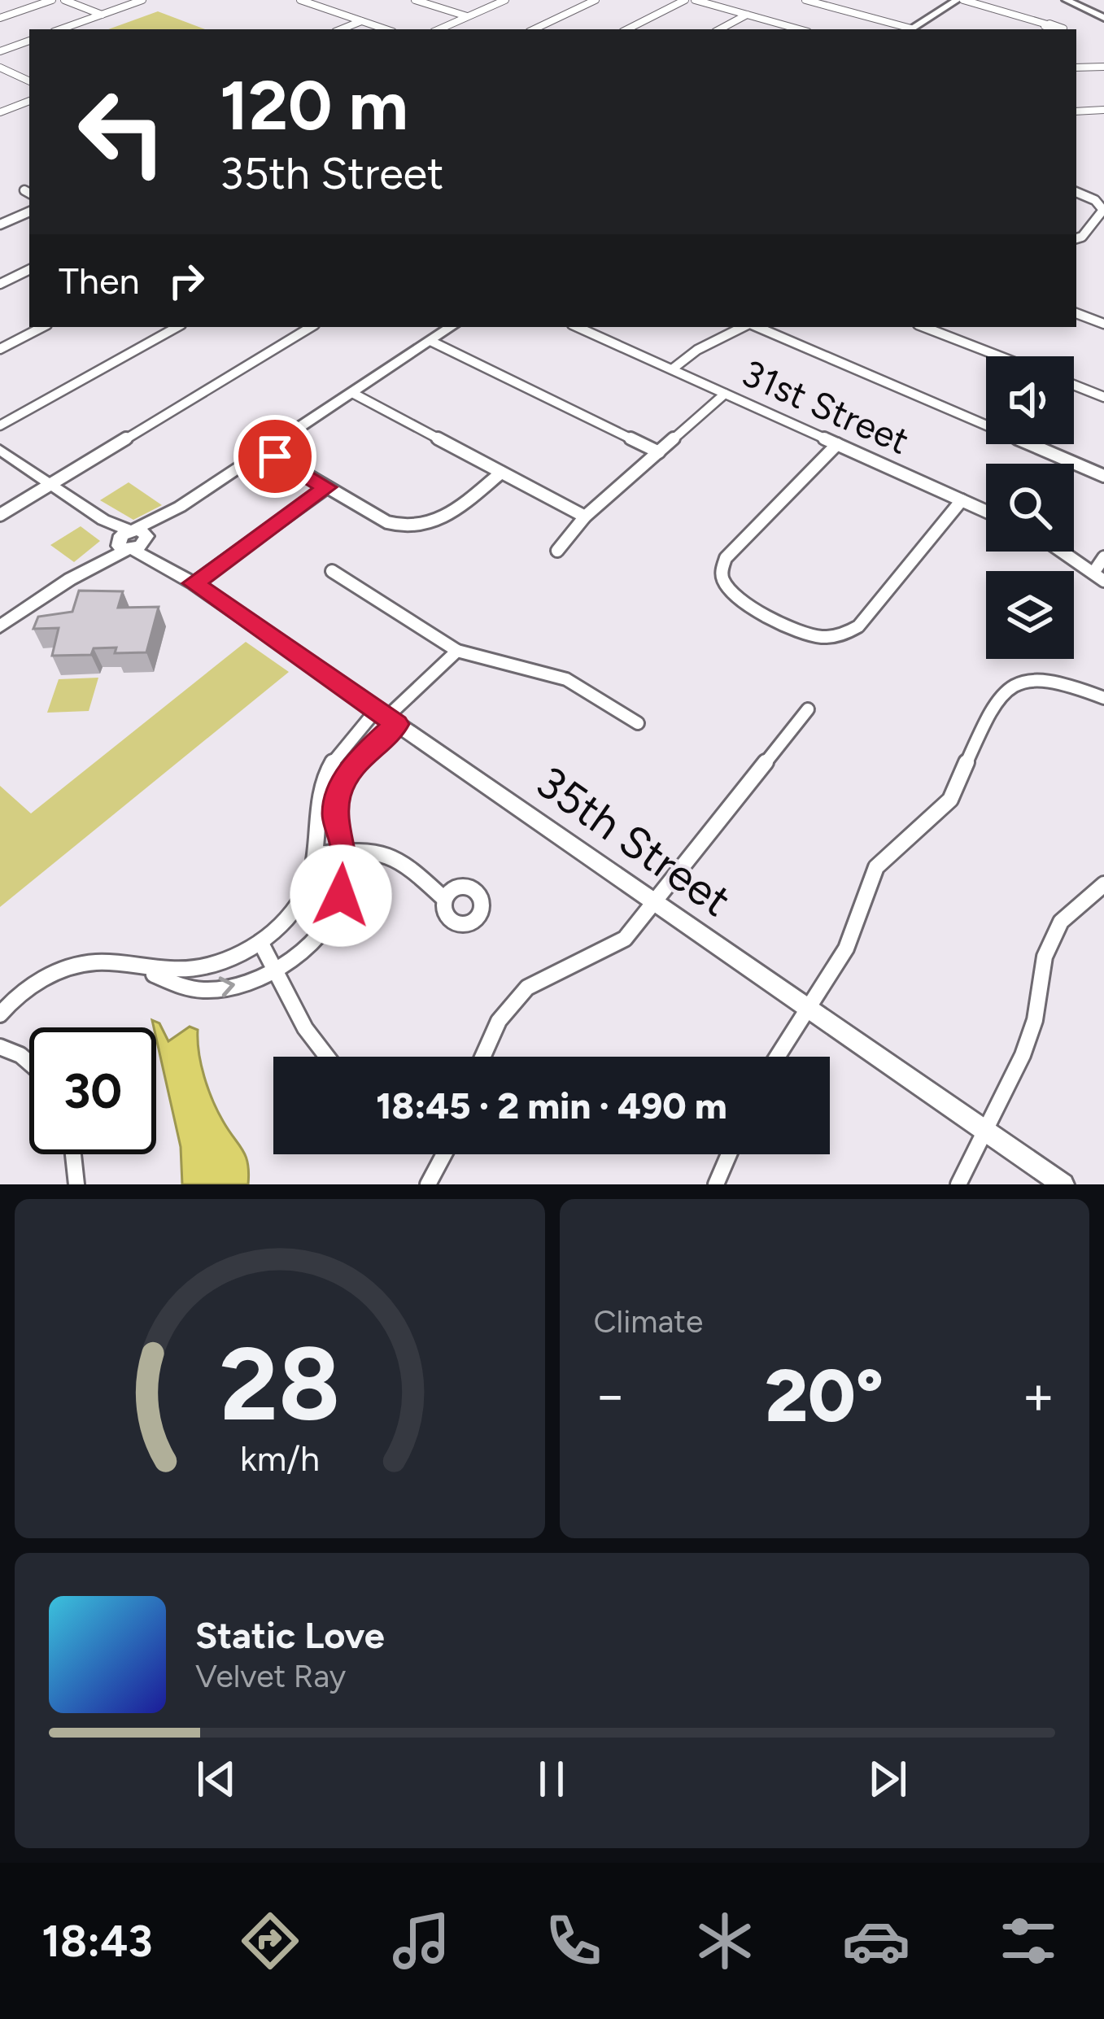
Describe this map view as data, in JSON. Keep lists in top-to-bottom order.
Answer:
{
  "streets": {
    "street": ["31st Street", "35th Street"]
  },
  "page": {
    "turn": ["120 m", "35th Street"],
    "then": "Then",
    "limit": "30",
    "trip": "18:45 · 2 min · 490 m",
    "tile": "Climate",
    "heat": ["−", "20°", "+"],
    "song": ["Static Love", "Velvet Ray"],
    "tabs": "18:43",
    "gauge": ["28", "km/h"]
  }
}
